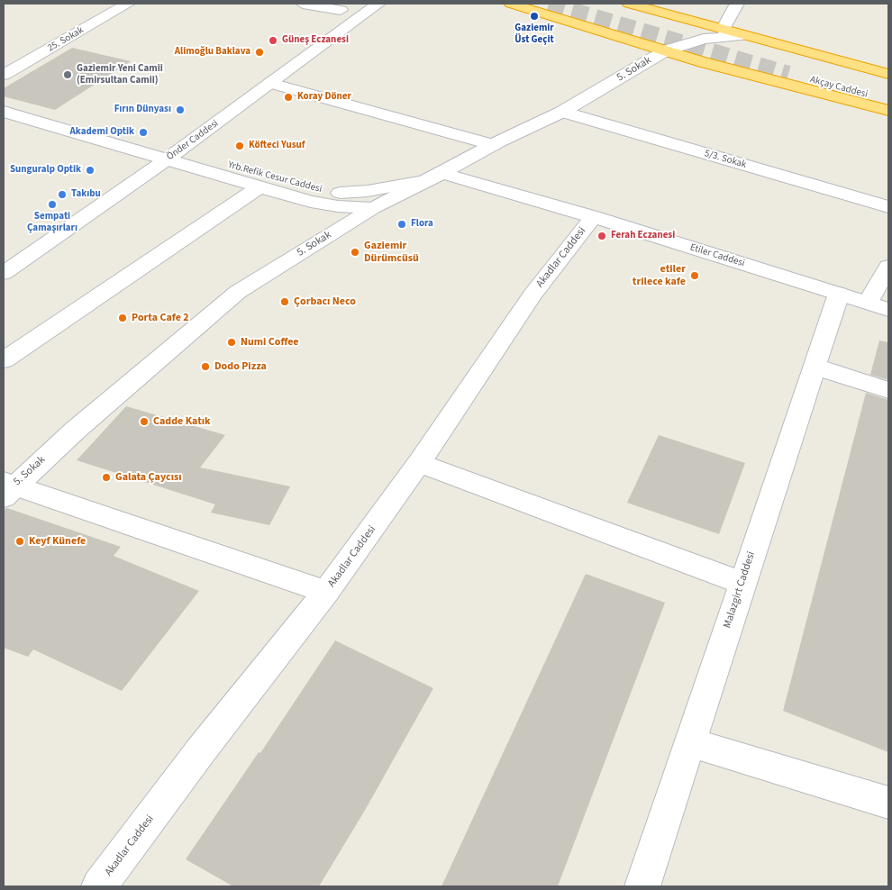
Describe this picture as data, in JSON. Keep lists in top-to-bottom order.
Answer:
{
  "streets": {
    "highway": ["Akçay Caddesi"],
    "street": [
      "25. Sokak",
      "5. Sokak",
      "Önder Caddesi",
      "5/3. Sokak",
      "Yrb.Refik Cesur Caddesi",
      "Etiler Caddesi",
      "Akadlar Caddesi",
      "Malazgirt Caddesi"
    ]
  },
  "crossings": [
    ["5. Sokak", "5/3. Sokak"],
    ["5. Sokak", "Yrb.Refik Cesur Caddesi"],
    ["5. Sokak", "Etiler Caddesi"],
    ["Önder Caddesi", "Yrb.Refik Cesur Caddesi"],
    ["Yrb.Refik Cesur Caddesi", "Etiler Caddesi"],
    ["Etiler Caddesi", "Akadlar Caddesi"],
    ["Etiler Caddesi", "Malazgirt Caddesi"]
  ],
  "places": [
    "Gaziemir Üst Geçit",
    "Güneş Eczanesi",
    "Alimoğlu Baklava",
    "Gaziemir Yeni Camii (Emirsultan Camii)",
    "Koray Döner",
    "Fırın Dünyası",
    "Akademi Optik",
    "Köfteci Yusuf",
    "Sunguralp Optik",
    "Takıbu",
    "Sempati Çamaşırları",
    "Flora",
    "Ferah Eczanesi",
    "Gaziemir Dürümcüsü",
    "etiler trilece kafe",
    "Çorbacı Neco",
    "Porta Cafe 2",
    "Numi Coffee",
    "Dodo Pizza",
    "Cadde Katık",
    "Galata Çaycısı",
    "Keyf Künefe"
  ]
}
